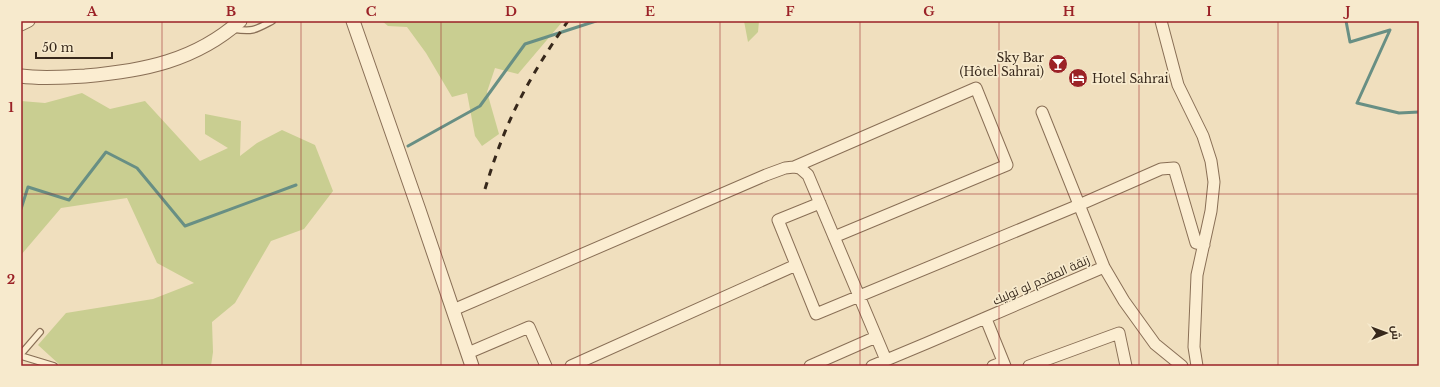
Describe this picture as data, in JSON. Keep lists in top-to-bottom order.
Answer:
{
  "streets": {
    "street": ["زنقة المقدم لو توليك"]
  },
  "places": {
    "bar": ["Sky Bar (Hôtel Sahrai)"],
    "hotel": ["Hotel Sahrai"]
  },
  "scale_bar": "50 m",
  "north": "right",
  "grid": {
    "columns": [
      "A",
      "B",
      "C",
      "D",
      "E",
      "F",
      "G",
      "H",
      "I",
      "J"
    ],
    "rows": ["1", "2"]
  }
}
